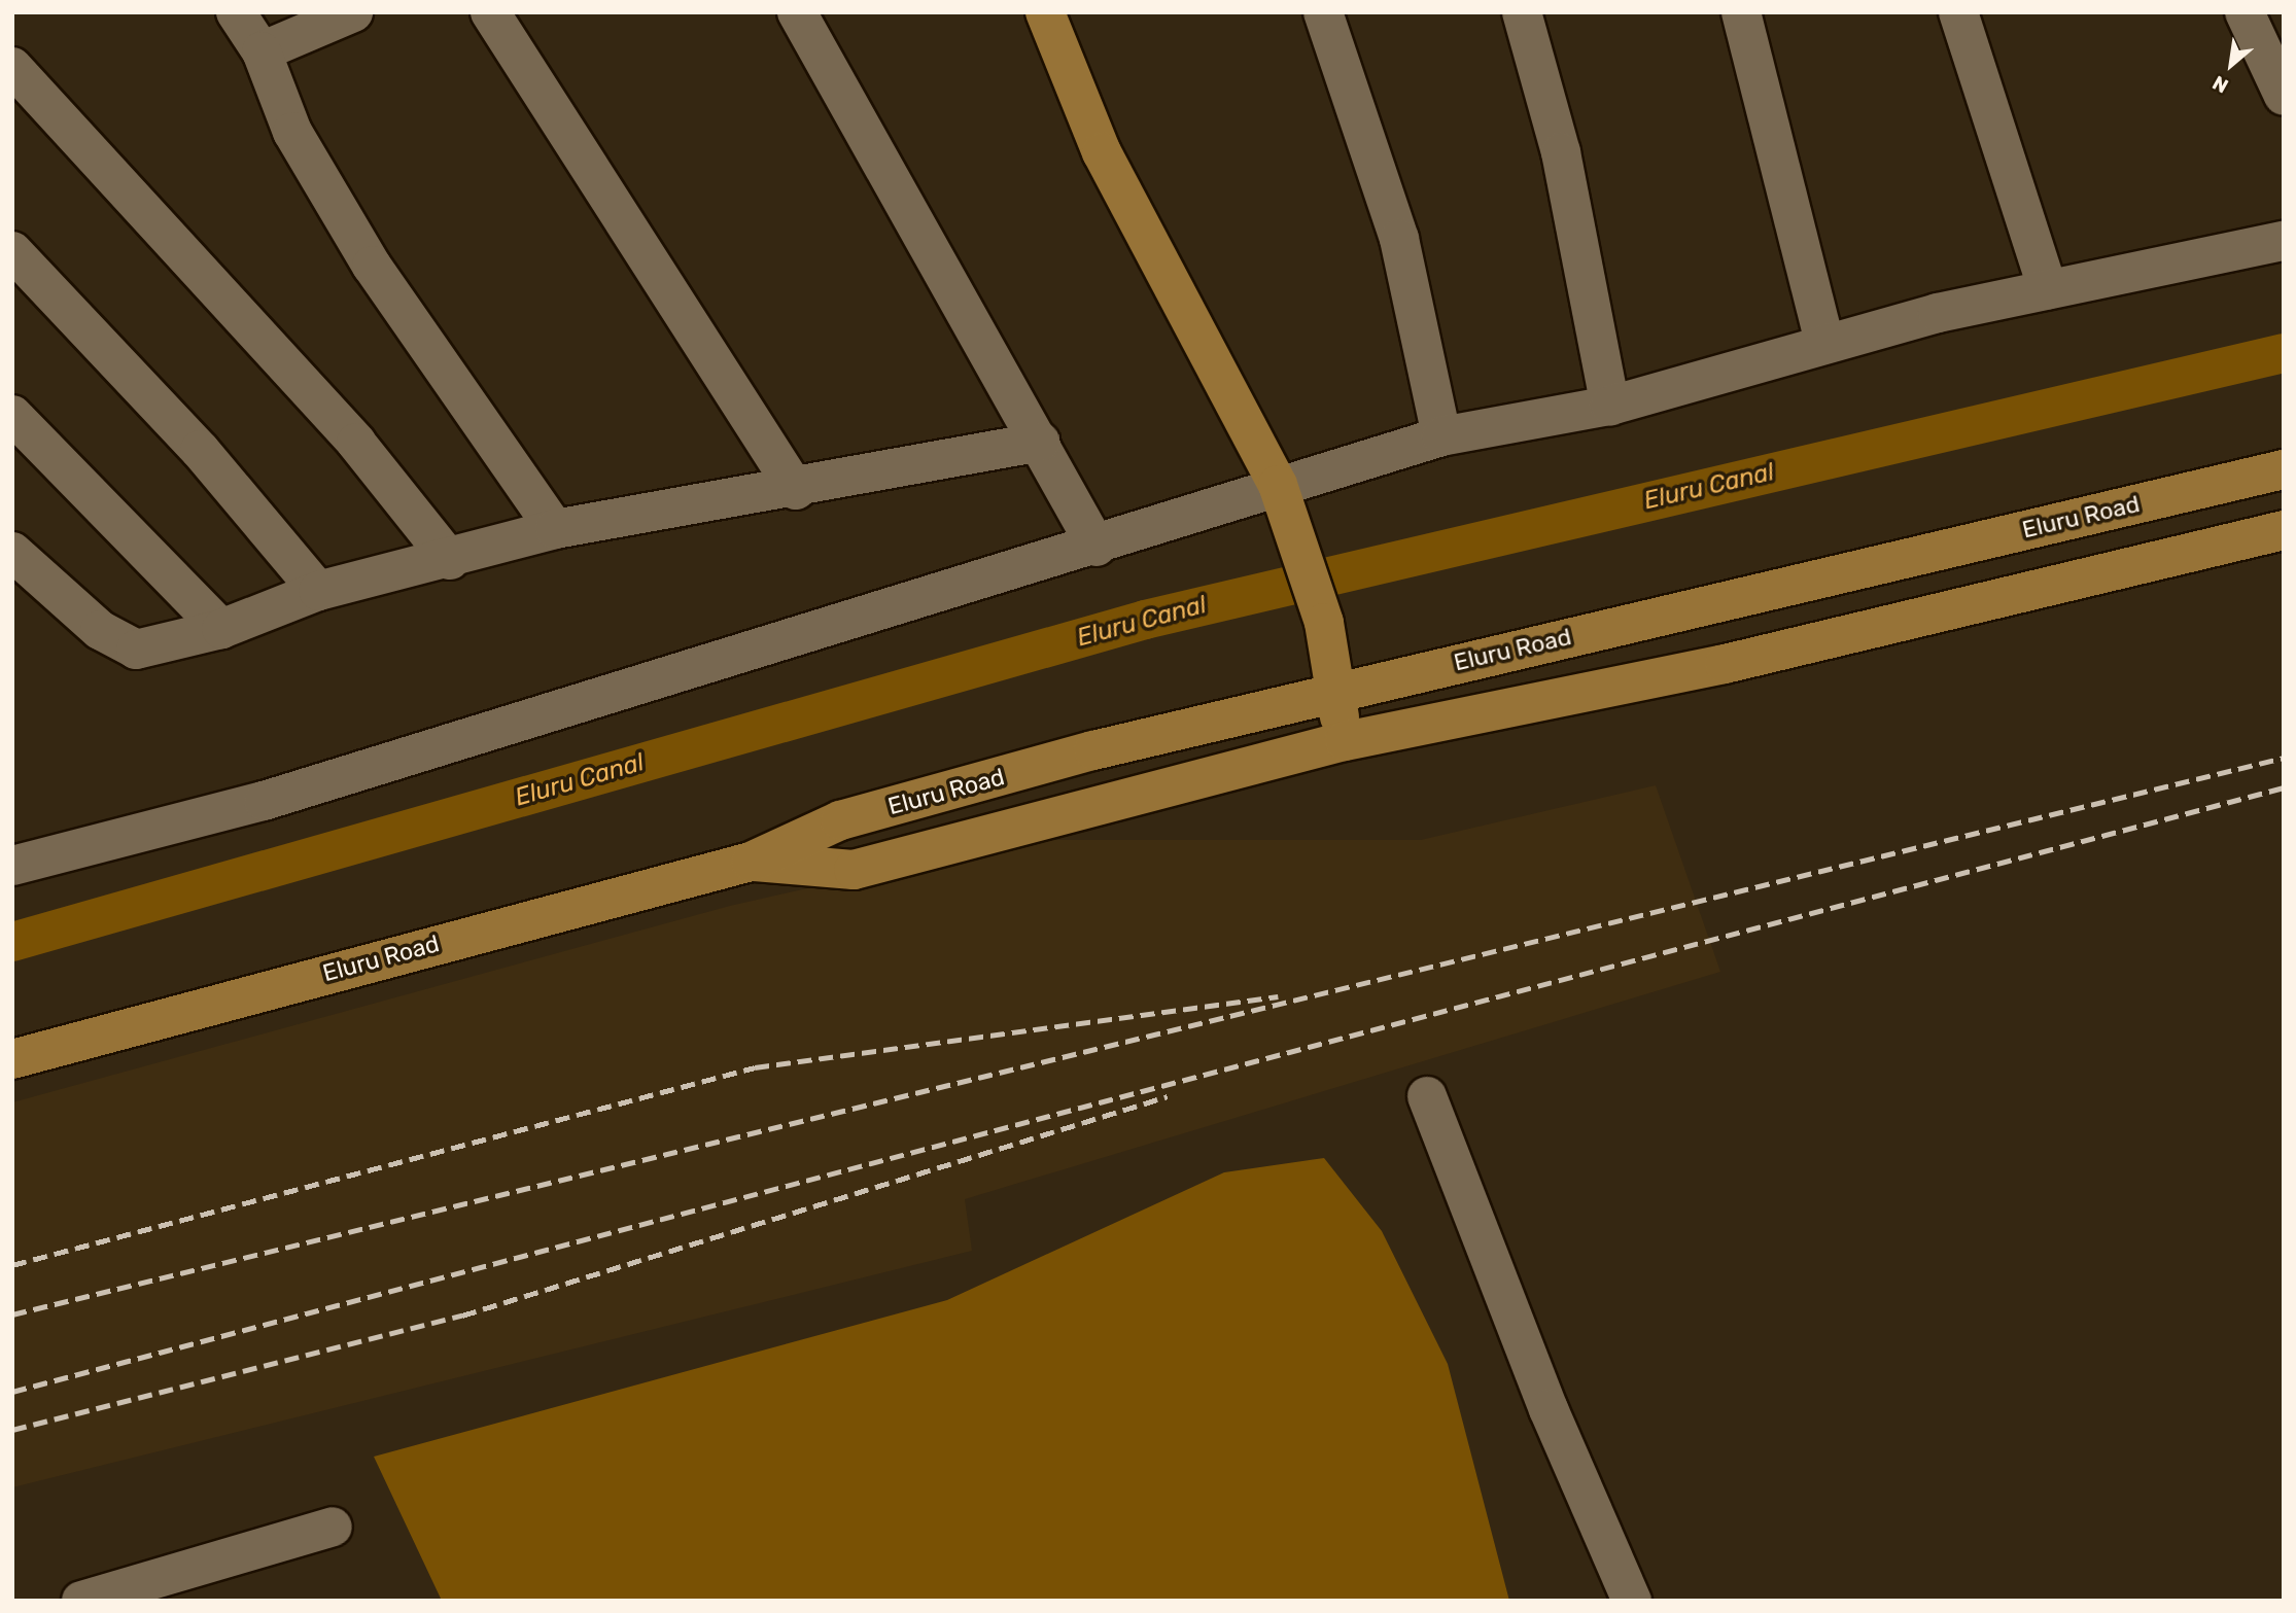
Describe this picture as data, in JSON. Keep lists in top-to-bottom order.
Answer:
{
  "streets": {
    "main road": ["Eluru Road"]
  },
  "water": ["Eluru Canal"],
  "north": "bottom left"
}
